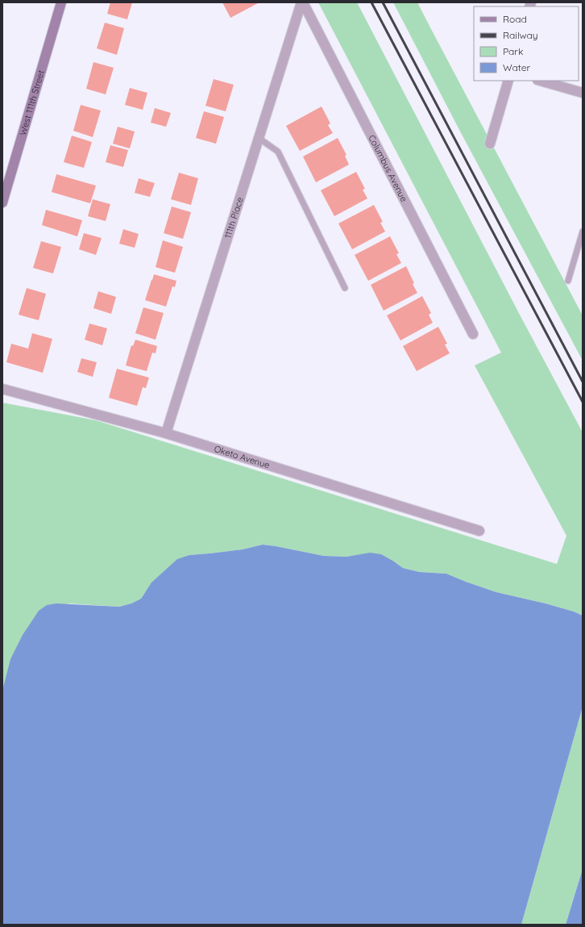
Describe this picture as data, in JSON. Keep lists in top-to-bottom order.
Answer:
{
  "streets": {
    "main road": ["West 111th Street"],
    "street": ["Columbus Avenue", "111th Place", "Oketo Avenue"]
  },
  "crossings": [
    ["Columbus Avenue", "111th Place"],
    ["111th Place", "Oketo Avenue"]
  ],
  "legend": [
    "Road",
    "Railway",
    "Park",
    "Water"
  ]
}
